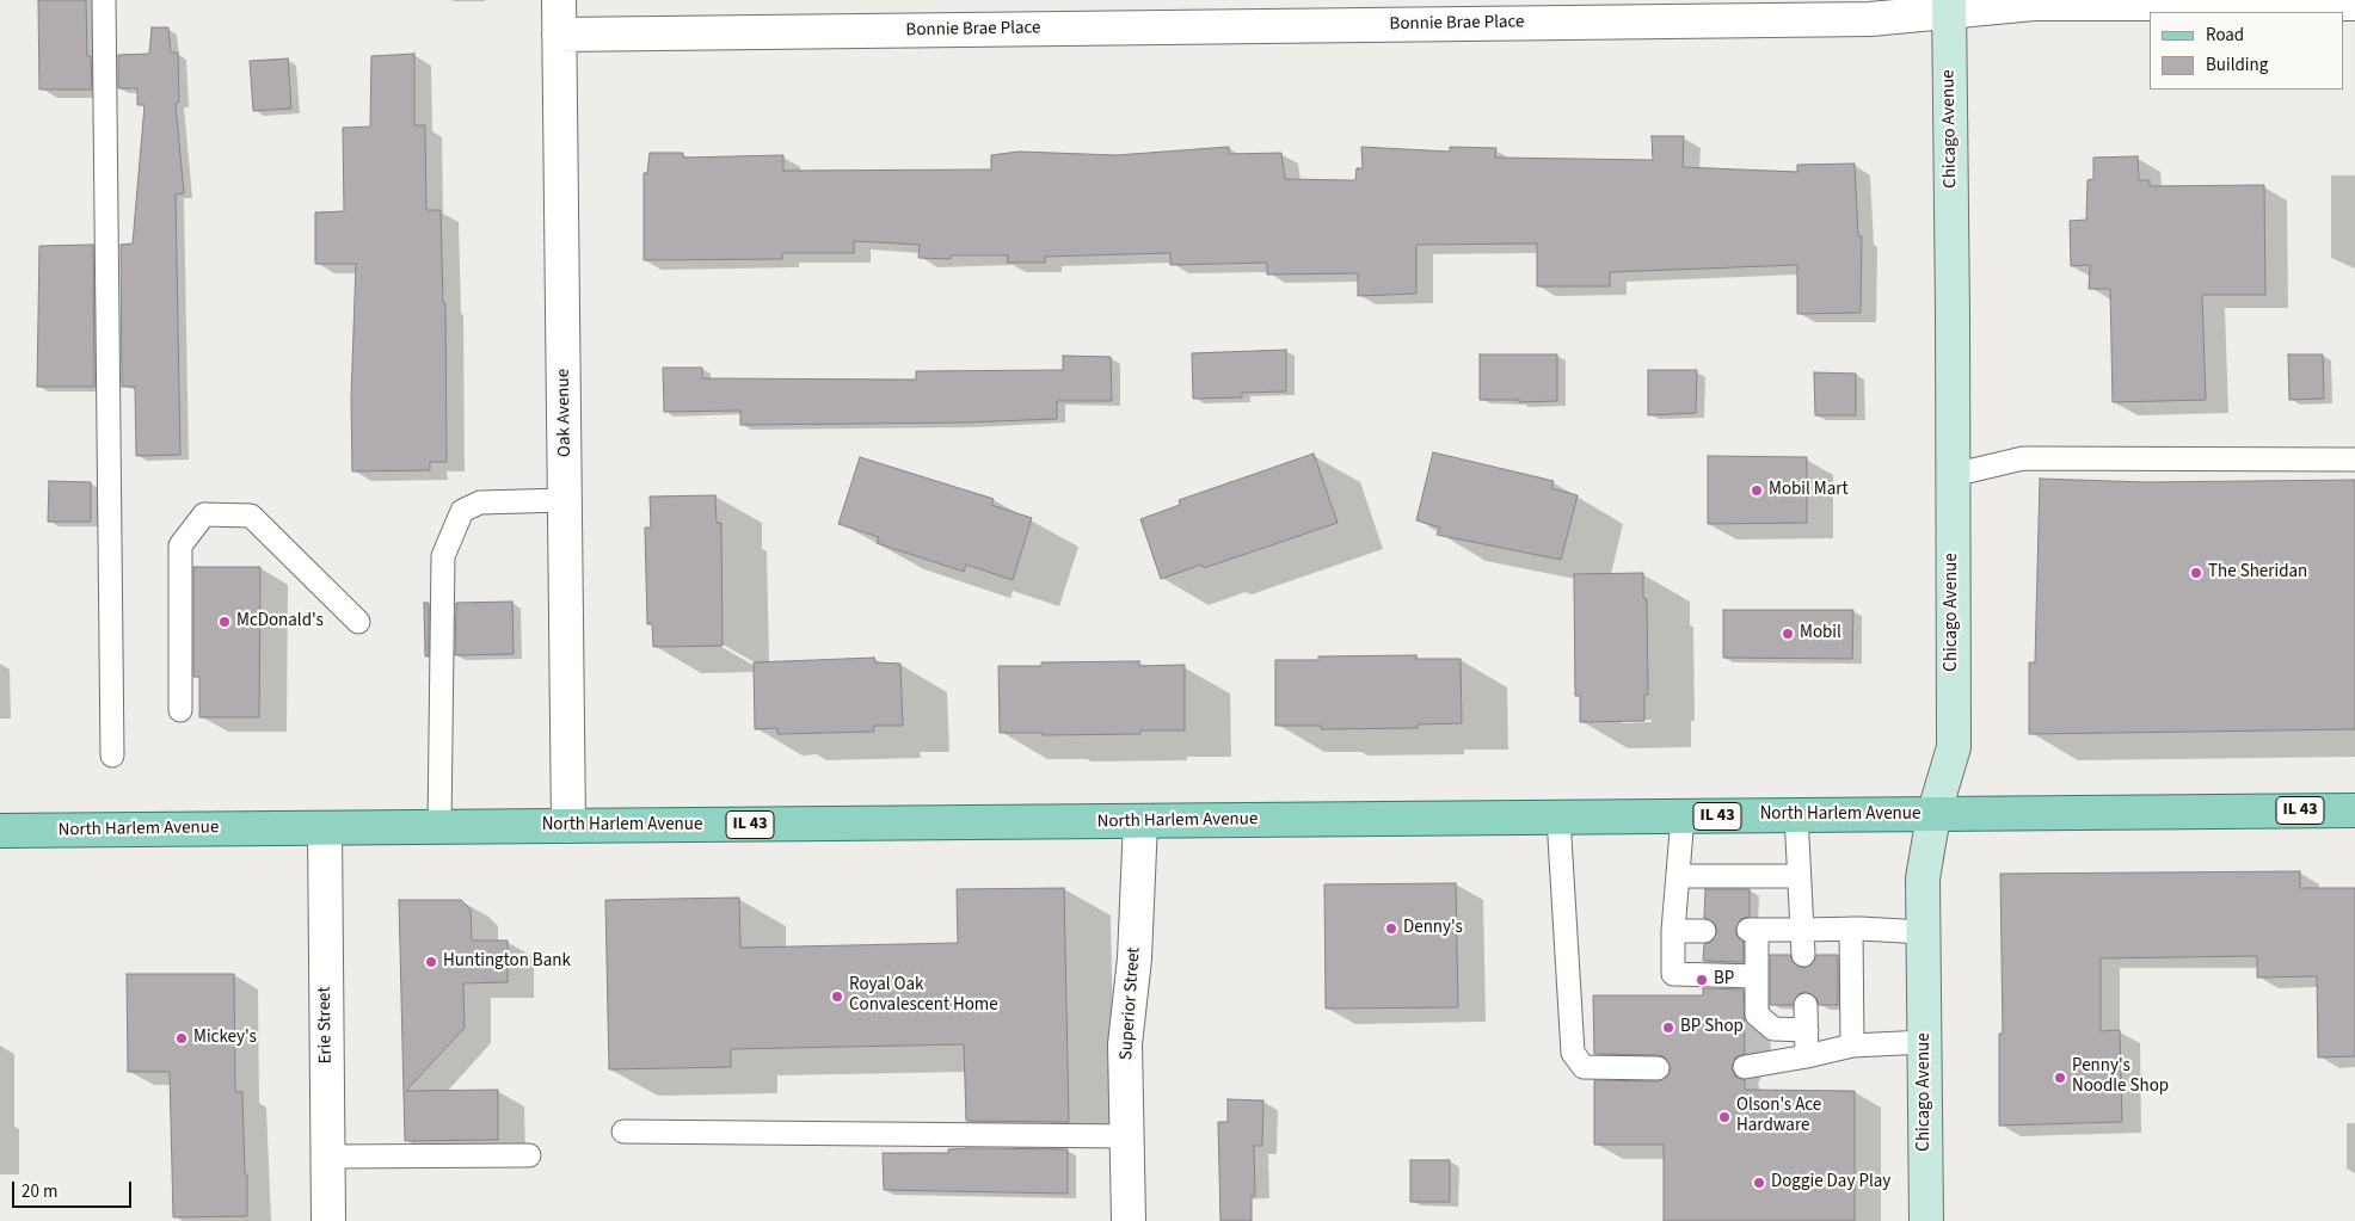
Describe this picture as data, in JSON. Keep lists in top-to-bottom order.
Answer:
{
  "streets": {
    "main road": ["Chicago Avenue", "IL 43", "North Harlem Avenue"],
    "street": [
      "Bonnie Brae Place",
      "Oak Avenue",
      "Superior Street",
      "Erie Street"
    ]
  },
  "crossings": [
    ["Bonnie Brae Place", "Chicago Avenue"],
    ["Bonnie Brae Place", "Oak Avenue"],
    ["Chicago Avenue", "North Harlem Avenue"],
    ["Oak Avenue", "North Harlem Avenue"],
    ["North Harlem Avenue", "Superior Street"],
    ["North Harlem Avenue", "Erie Street"]
  ],
  "places": [
    "Mobil Mart",
    "The Sheridan",
    "McDonald's",
    "Mobil",
    "Denny's",
    "Huntington Bank",
    "BP",
    "Royal Oak Convalescent Home",
    "BP Shop",
    "Mickey's",
    "Penny's Noodle Shop",
    "Olson's Ace Hardware",
    "Doggie Day Play"
  ],
  "legend": ["Road", "Building"],
  "scale_bar": "20 m"
}
